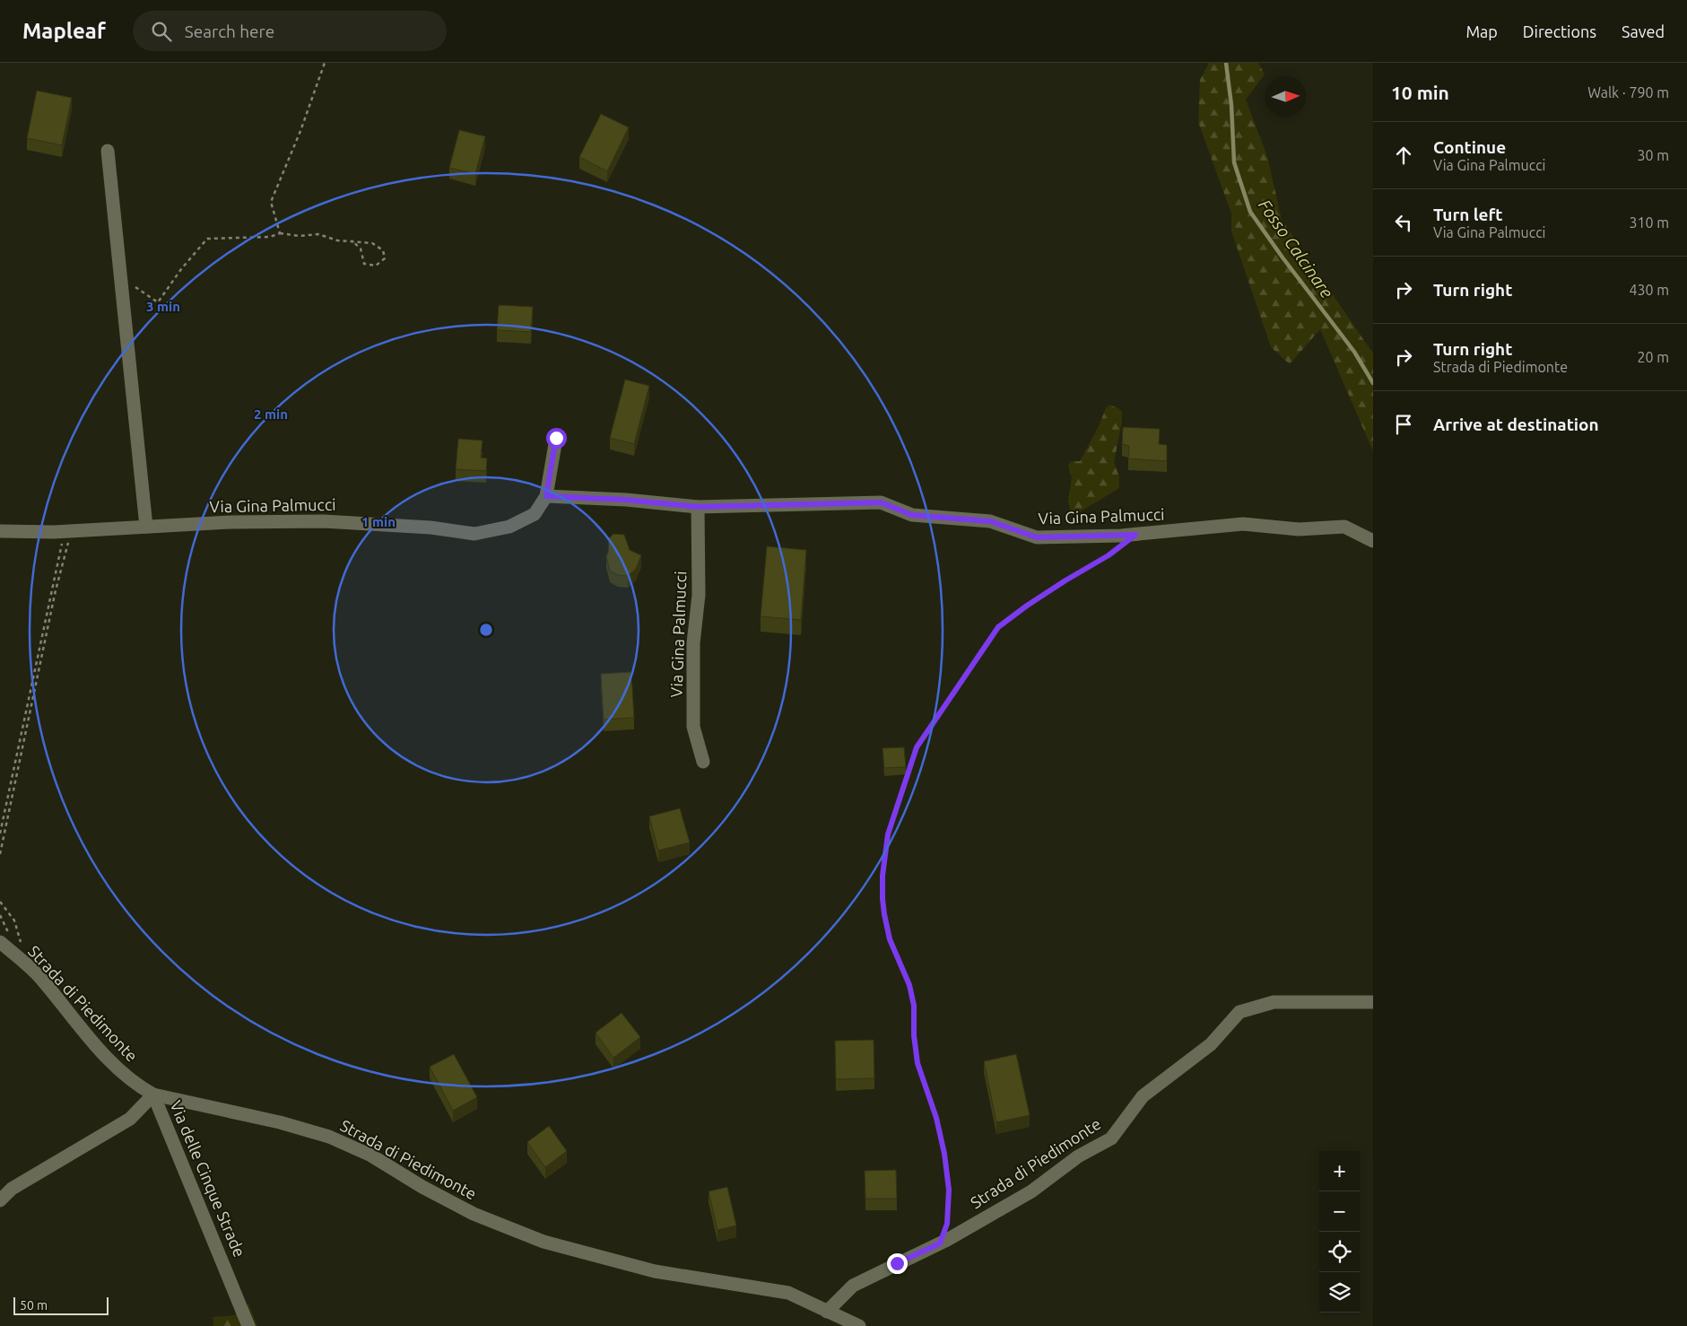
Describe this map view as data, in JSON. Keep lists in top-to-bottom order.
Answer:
{
  "streets": {
    "street": ["Via Gina Palmucci", "Strada di Piedimonte", "Via delle Cinque Strade"]
  },
  "crossings": [
    ["Strada di Piedimonte", "Via delle Cinque Strade"]
  ],
  "water": ["Fosso Calcinare"],
  "scale_bar": "50 m",
  "north": "right",
  "page": {
    "header": "Mapleaf",
    "search": "Search here",
    "nav": ["Map", "Directions", "Saved"],
    "heading": ["10 min", "Walk · 790 m"],
    "list": [
      ["Continue", "Via Gina Palmucci", "30 m"],
      ["Turn left", "Via Gina Palmucci", "310 m"],
      ["Turn right", "430 m"],
      ["Turn right", "Strada di Piedimonte", "20 m"],
      "Arrive at destination"
    ],
    "map_buttons": ["+", "−"],
    "scale": "50 m"
  },
  "rings": ["3 min", "2 min", "1 min"]
}
